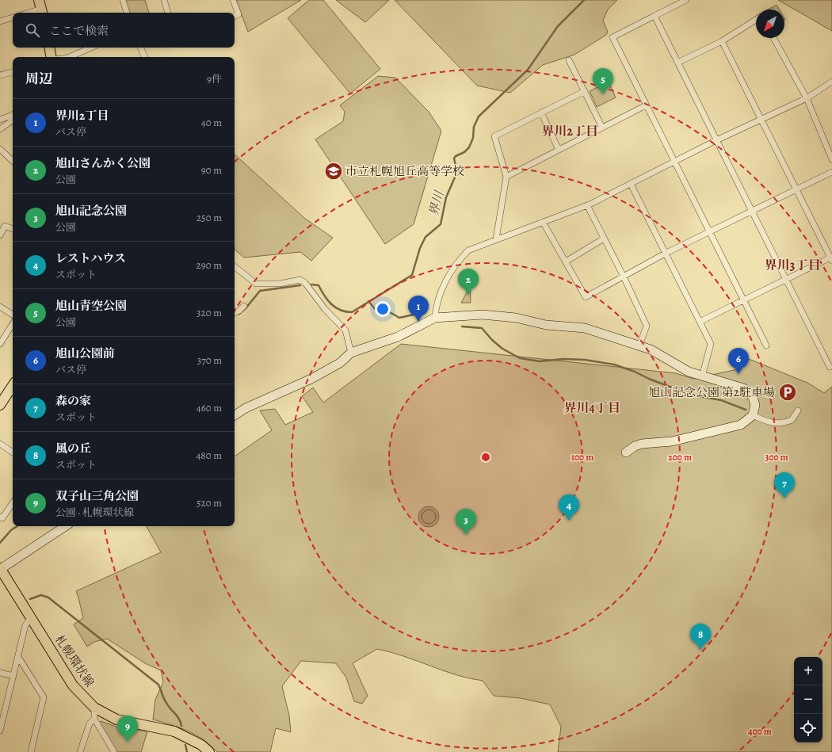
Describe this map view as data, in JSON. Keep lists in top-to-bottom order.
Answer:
{
  "streets": {
    "main road": ["札幌環状線"]
  },
  "districts": ["界川2丁目", "界川3丁目", "界川4丁目"],
  "water": ["界川"],
  "places": {
    "school or university": ["市立札幌旭丘高等学校"],
    "parking": ["旭山記念公園 第2駐車場"]
  },
  "north": "bottom left",
  "page": {
    "search": "ここで検索",
    "heading": ["周辺", "9件"],
    "pins": [
      "5",
      "2",
      "1",
      "6",
      "7",
      "4",
      "3",
      "8",
      "9"
    ],
    "list": [
      {
        "mark": "1",
        "name": "界川2丁目",
        "note": "バス停",
        "value": "40 m"
      },
      {
        "mark": "2",
        "name": "旭山さんかく公園",
        "note": "公園",
        "value": "90 m"
      },
      {
        "mark": "3",
        "name": "旭山記念公園",
        "note": "公園",
        "value": "250 m"
      },
      {
        "mark": "4",
        "name": "レストハウス",
        "note": "スポット",
        "value": "290 m"
      },
      {
        "mark": "5",
        "name": "旭山青空公園",
        "note": "公園",
        "value": "320 m"
      },
      {
        "mark": "6",
        "name": "旭山公園前",
        "note": "バス停",
        "value": "370 m"
      },
      {
        "mark": "7",
        "name": "森の家",
        "note": "スポット",
        "value": "460 m"
      },
      {
        "mark": "8",
        "name": "風の丘",
        "note": "スポット",
        "value": "480 m"
      },
      {
        "mark": "9",
        "name": "双子山三角公園",
        "note": "公園 · 札幌環状線",
        "value": "520 m"
      }
    ],
    "map_buttons": ["+", "−"]
  },
  "rings": [
    "100 m",
    "200 m",
    "300 m",
    "400 m"
  ]
}
